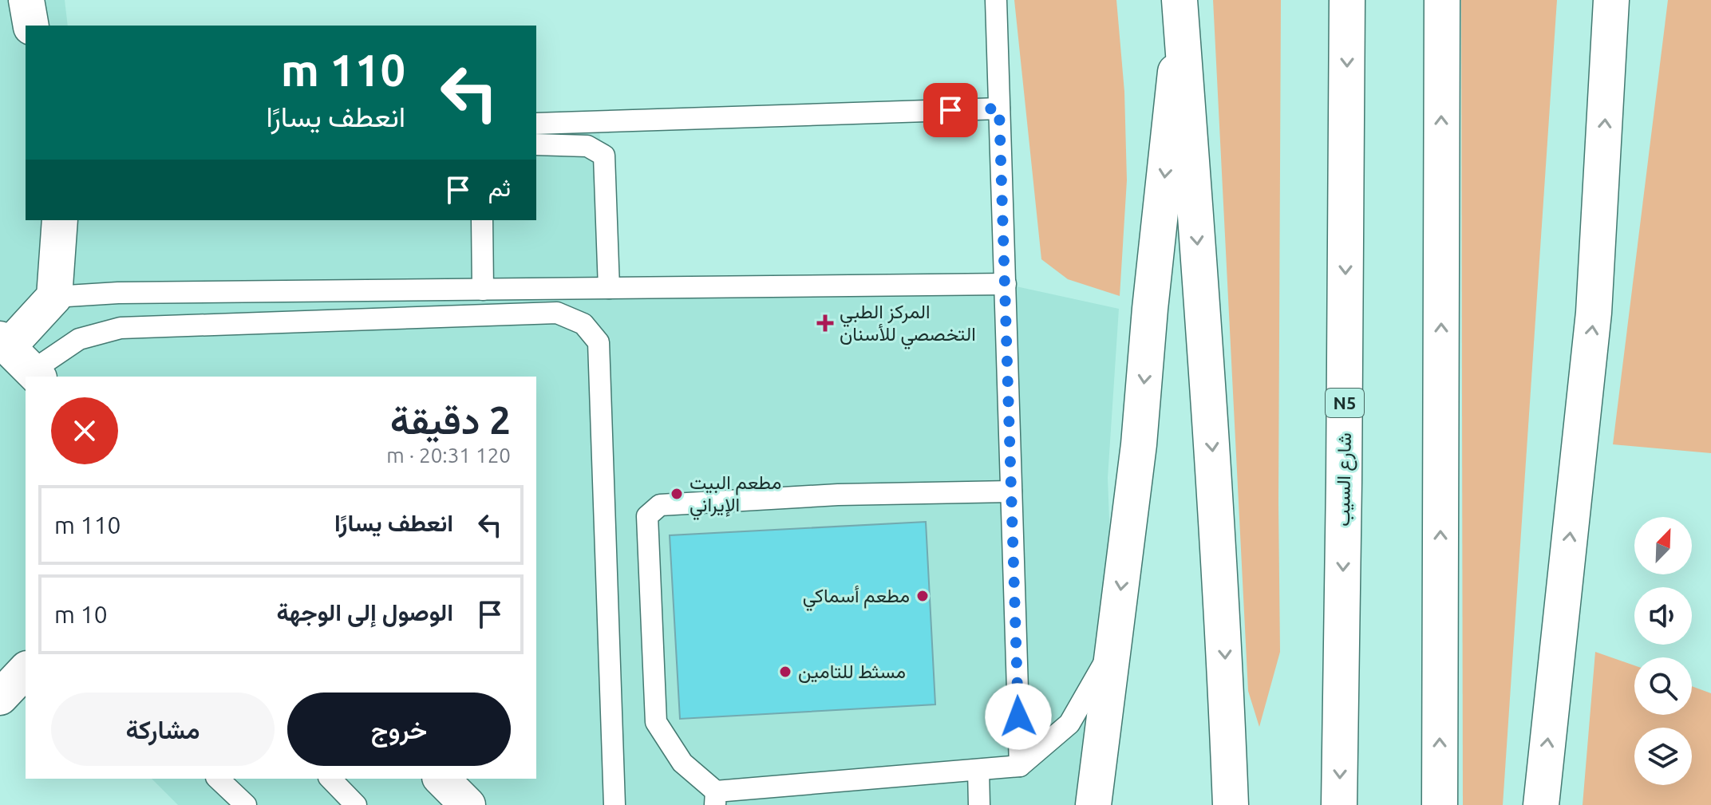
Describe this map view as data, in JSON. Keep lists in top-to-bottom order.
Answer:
{
  "streets": {
    "main road": ["N5", "شارع السيب"]
  },
  "places": {
    "health": ["المركز الطبي التخصصي للأسنان"],
    "other": ["مطعم البيت الإيراني", "مطعم أسماكي", "مسثط للتامين"]
  },
  "north": "top right",
  "page": {
    "turn": ["110 m", "انعطف يسارًا"],
    "then": "ثم",
    "heading": ["2 دقيقة", "120 m · 20:31"],
    "list": [
      {
        "name": "انعطف يسارًا",
        "value": "110 m"
      },
      {
        "name": "الوصول إلى الوجهة",
        "value": "10 m"
      }
    ],
    "buttons": ["خروج", "مشاركة"]
  }
}
